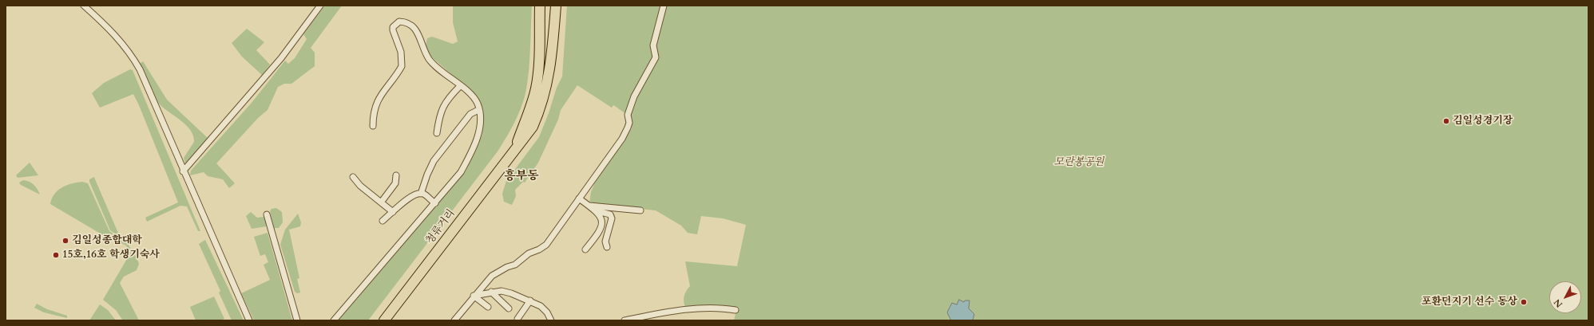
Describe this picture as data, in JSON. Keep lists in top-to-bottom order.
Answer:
{
  "streets": {
    "main road": ["청류거리"]
  },
  "districts": ["흥부동"],
  "parks": ["모란봉공원"],
  "places": [
    "김일성경기장",
    "김일성종합대학",
    "15호,16호 학생기숙사",
    "포환던지기 선수 동상"
  ],
  "north": "bottom left"
}
